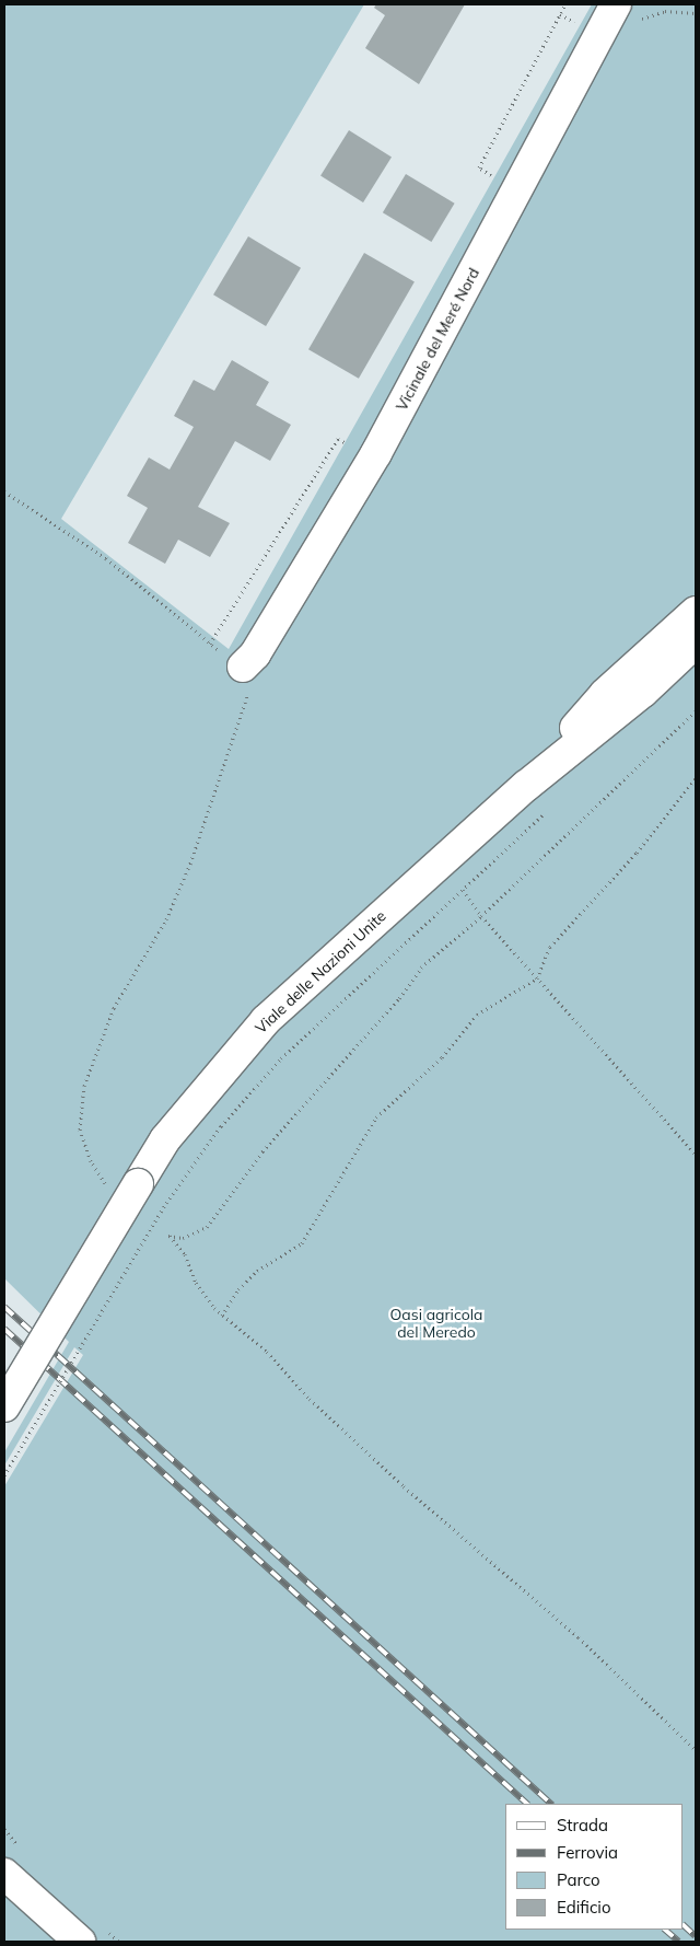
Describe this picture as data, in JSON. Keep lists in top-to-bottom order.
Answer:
{
  "streets": {
    "street": ["Vicinale del Meré Nord", "Viale delle Nazioni Unite"]
  },
  "parks": ["Oasi agricola del Meredo"],
  "legend": [
    "Strada",
    "Ferrovia",
    "Parco",
    "Edificio"
  ]
}
